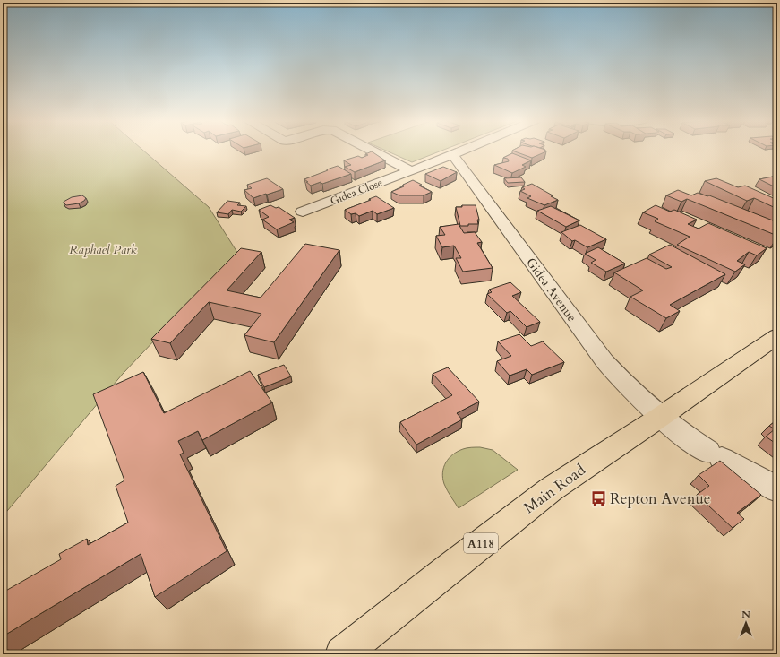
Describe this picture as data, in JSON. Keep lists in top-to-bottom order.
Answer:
{
  "streets": {
    "main road": ["Main Road", "A118"],
    "street": ["Gidea Close", "Gidea Avenue"]
  },
  "crossings": [
    ["Gidea Close", "Gidea Avenue"],
    ["Gidea Avenue", "Main Road"]
  ],
  "parks": ["Raphael Park"],
  "places": {
    "bus stop": ["Repton Avenue"]
  },
  "north": "top"
}
